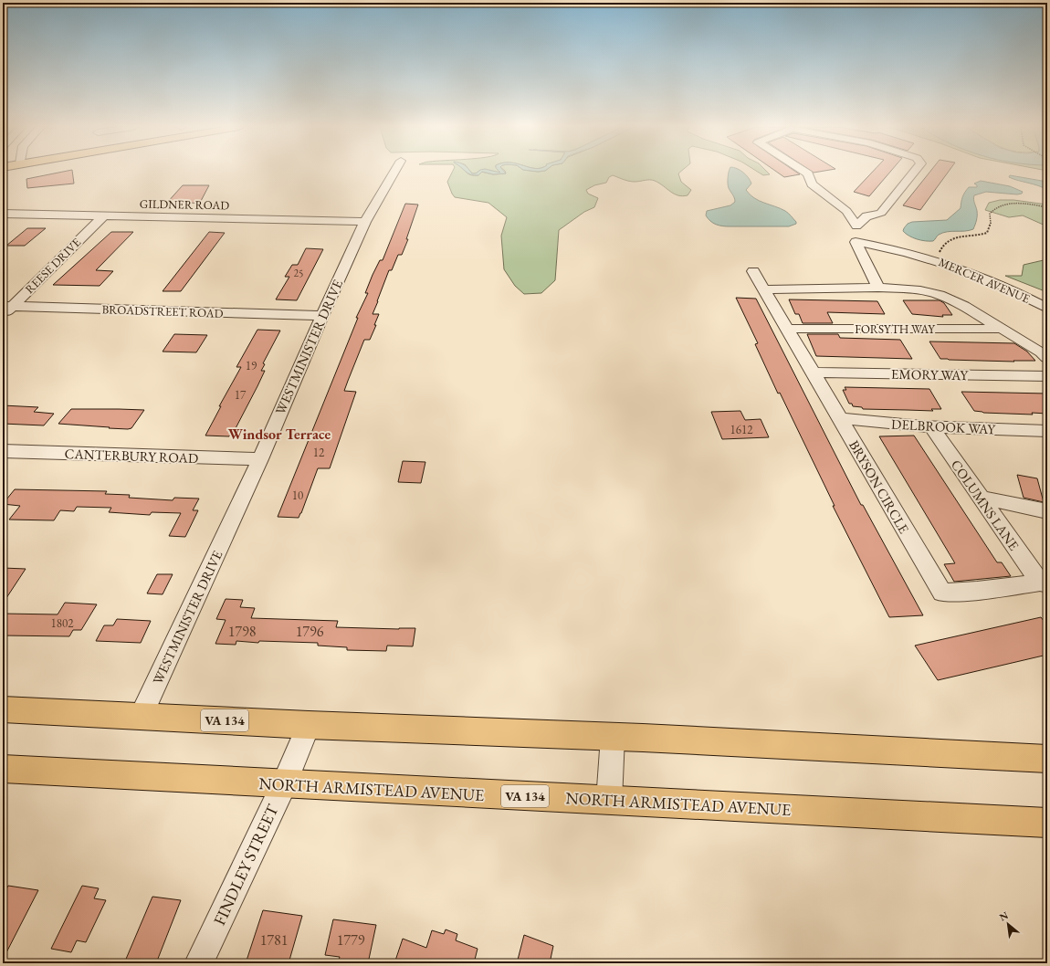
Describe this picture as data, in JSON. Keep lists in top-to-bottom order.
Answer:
{
  "streets": {
    "main road": ["VA 134", "NORTH ARMISTEAD AVENUE"],
    "street": [
      "GILDNER ROAD",
      "REESE DRIVE",
      "MERCER AVENUE",
      "BROADSTREET ROAD",
      "FORSYTH WAY",
      "WESTMINISTER DRIVE",
      "EMORY WAY",
      "DELBROOK WAY",
      "CANTERBURY ROAD",
      "BRYSON CIRCLE",
      "COLUMNS LANE",
      "FINDLEY STREET"
    ]
  },
  "crossings": [
    ["GILDNER ROAD", "REESE DRIVE"],
    ["GILDNER ROAD", "WESTMINISTER DRIVE"],
    ["REESE DRIVE", "BROADSTREET ROAD"],
    ["BROADSTREET ROAD", "WESTMINISTER DRIVE"],
    ["FORSYTH WAY", "BRYSON CIRCLE"],
    ["WESTMINISTER DRIVE", "CANTERBURY ROAD"],
    ["WESTMINISTER DRIVE", "VA 134"],
    ["EMORY WAY", "BRYSON CIRCLE"],
    ["DELBROOK WAY", "BRYSON CIRCLE"],
    ["DELBROOK WAY", "COLUMNS LANE"],
    ["BRYSON CIRCLE", "COLUMNS LANE"],
    ["VA 134", "FINDLEY STREET"],
    ["NORTH ARMISTEAD AVENUE", "FINDLEY STREET"]
  ],
  "districts": ["Windsor Terrace"],
  "house_numbers": [
    "25",
    "19",
    "17",
    "1612",
    "12",
    "10",
    "1802",
    "1798",
    "1796",
    "1781",
    "1779"
  ],
  "north": "top left"
}
